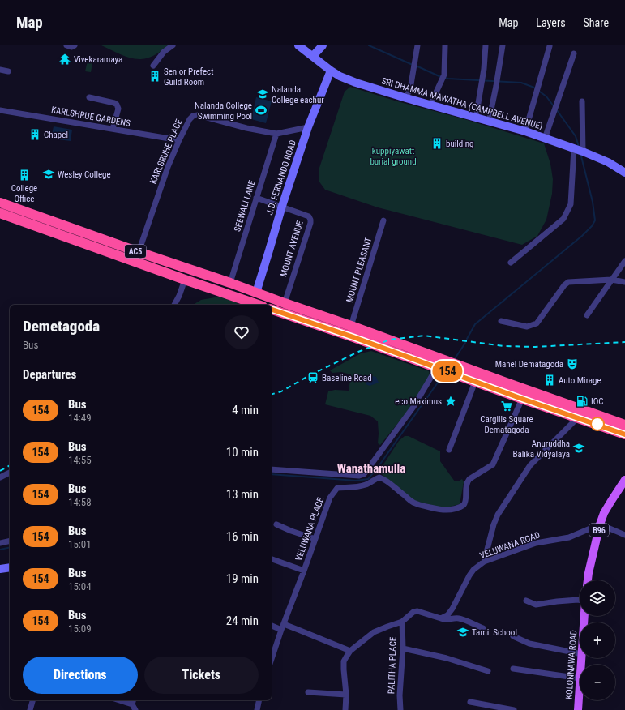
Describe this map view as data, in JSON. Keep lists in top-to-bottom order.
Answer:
{
  "streets": {
    "highway": ["AC5"],
    "main road": [
      "SRI DHAMMA MAWATHA (CAMPBELL AVENUE)",
      "J.D. FERNANDO ROAD",
      "B96",
      "KOLONNAWA ROAD"
    ],
    "street": [
      "KARLSHRUE GARDENS",
      "KARLSRUHE PLACE",
      "SEEWALI LANE",
      "MOUNT AVENUE",
      "MOUNT PLEASANT",
      "VELUWANA PLACE",
      "VELUWANA ROAD",
      "PALITHA PLACE"
    ]
  },
  "crossings": [
    ["SRI DHAMMA MAWATHA (CAMPBELL AVENUE)", "J.D. FERNANDO ROAD"],
    ["KARLSHRUE GARDENS", "KARLSRUHE PLACE"],
    ["KARLSRUHE PLACE", "J.D. FERNANDO ROAD"],
    ["KARLSRUHE PLACE", "SEEWALI LANE"],
    ["KARLSRUHE PLACE", "AC5"],
    ["J.D. FERNANDO ROAD", "MOUNT AVENUE"],
    ["J.D. FERNANDO ROAD", "AC5"],
    ["SEEWALI LANE", "MOUNT AVENUE"],
    ["SEEWALI LANE", "AC5"],
    ["MOUNT AVENUE", "AC5"],
    ["AC5", "MOUNT PLEASANT"],
    ["AC5", "VELUWANA PLACE"],
    ["B96", "VELUWANA ROAD"]
  ],
  "districts": ["Wanathamulla"],
  "parks": ["kuppiyawatt burial ground"],
  "places": {
    "temple": ["Vivekaramaya"],
    "building": [
      "Senior Prefect Guild Room",
      "Chapel",
      "building",
      "College Office",
      "Auto Mirage"
    ],
    "school or university": [
      "Nalanda College eachur",
      "Wesley College",
      "Anuruddha Balika Vidyalaya",
      "Tamil School"
    ],
    "sports": ["Nalanda College Swimming Pool"],
    "theatre": ["Manel Dematagoda"],
    "station": ["Baseline Road"],
    "place": ["eco Maximus"],
    "fuel station": ["IOC"],
    "supermarket": ["Cargills Square Dematagoda"]
  },
  "lines": ["bus line 154"],
  "page": {
    "header": "Map",
    "nav": ["Map", "Layers", "Share"],
    "on_map": "154",
    "heading": [
      ["Demetagoda", "Bus"],
      "Departures"
    ],
    "list": [
      {
        "mark": "154",
        "name": "Bus",
        "note": "14:49",
        "value": "4 min"
      },
      {
        "mark": "154",
        "name": "Bus",
        "note": "14:55",
        "value": "10 min"
      },
      {
        "mark": "154",
        "name": "Bus",
        "note": "14:58",
        "value": "13 min"
      },
      {
        "mark": "154",
        "name": "Bus",
        "note": "15:01",
        "value": "16 min"
      },
      {
        "mark": "154",
        "name": "Bus",
        "note": "15:04",
        "value": "19 min"
      },
      {
        "mark": "154",
        "name": "Bus",
        "note": "15:09",
        "value": "24 min"
      }
    ],
    "map_buttons": ["+", "−"],
    "buttons": ["Directions", "Tickets"]
  }
}
